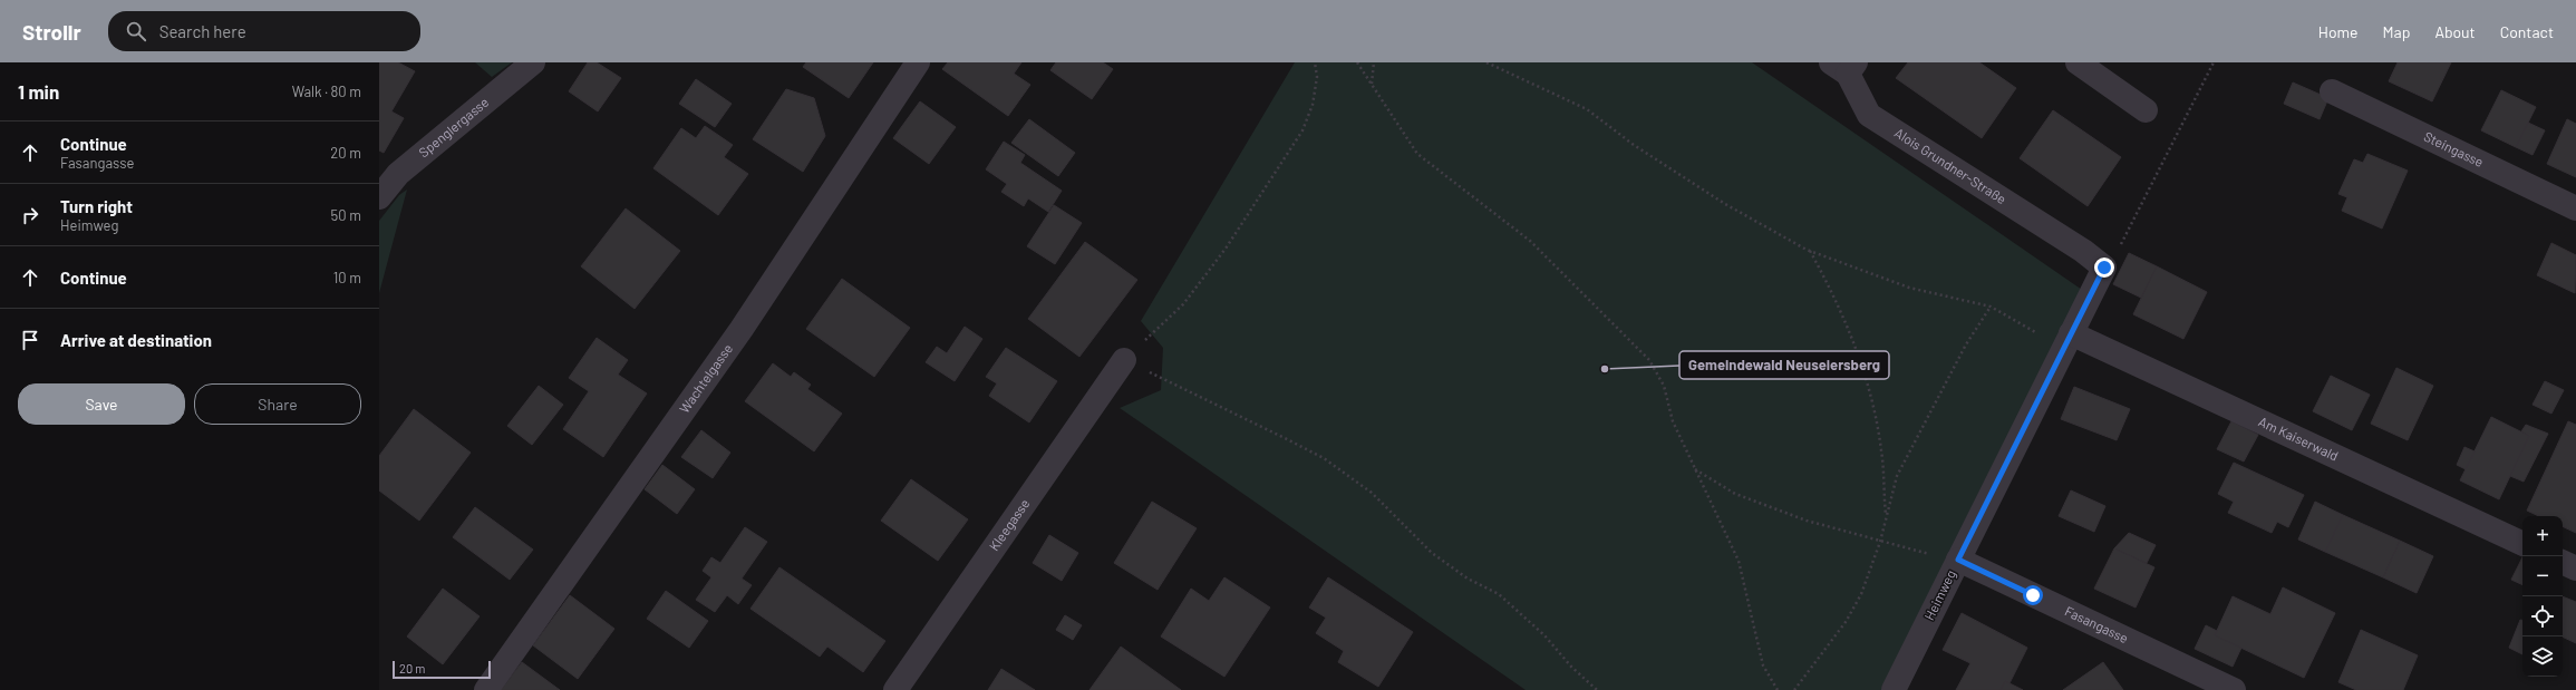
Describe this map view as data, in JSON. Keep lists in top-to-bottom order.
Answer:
{
  "streets": {
    "street": [
      "Spenglergasse",
      "Steingasse",
      "Alois Grundner-Straße",
      "Wachtelgasse",
      "Am Kaiserwald",
      "Kleegasse",
      "Heimweg",
      "Fasangasse"
    ]
  },
  "crossings": [
    ["Alois Grundner-Straße", "Heimweg"],
    ["Am Kaiserwald", "Heimweg"],
    ["Heimweg", "Fasangasse"]
  ],
  "places": ["Gemeindewald Neuseiersberg"],
  "scale_bar": "20 m",
  "page": {
    "header": "Strollr",
    "search": "Search here",
    "nav": [
      "Home",
      "Map",
      "About",
      "Contact"
    ],
    "heading": ["1 min", "Walk · 80 m"],
    "list": [
      ["Continue", "Fasangasse", "20 m"],
      ["Turn right", "Heimweg", "50 m"],
      ["Continue", "10 m"],
      "Arrive at destination"
    ],
    "buttons": ["Save", "Share"],
    "map_buttons": ["+", "−"],
    "scale": "20 m"
  }
}
